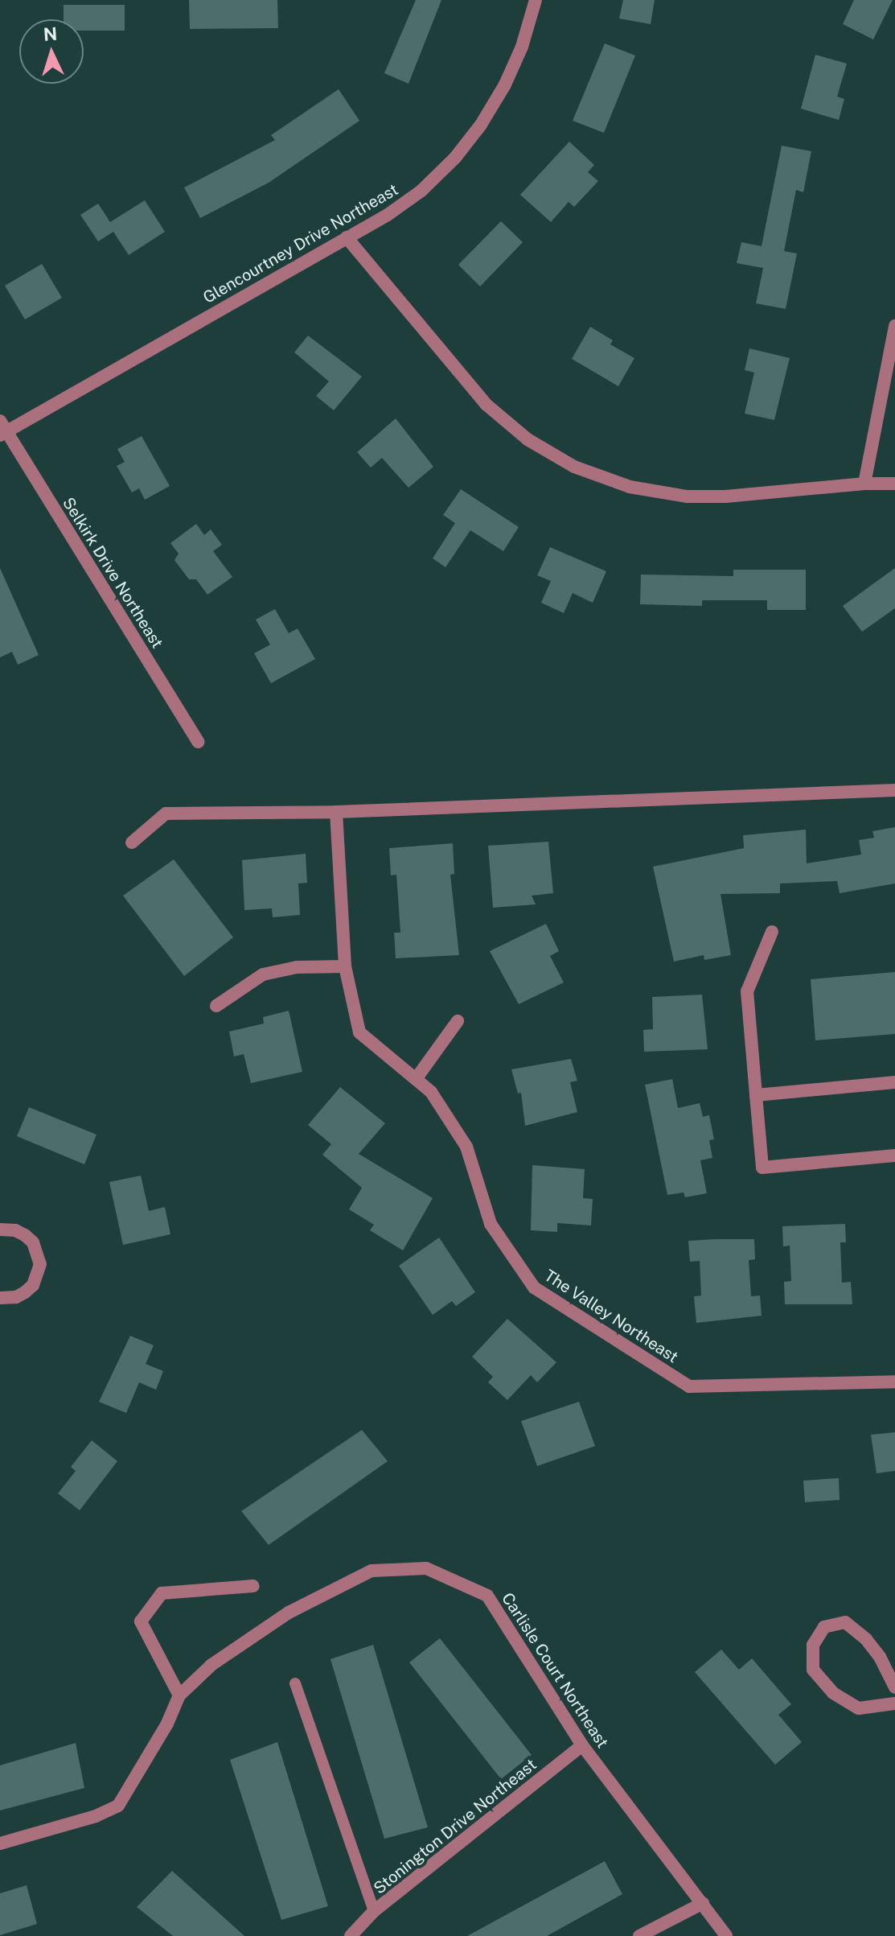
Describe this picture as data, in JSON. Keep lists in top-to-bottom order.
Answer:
{
  "streets": {
    "street": [
      "Glencourtney Drive Northeast",
      "Selkirk Drive Northeast",
      "The Valley Northeast",
      "Carlisle Court Northeast",
      "Stonington Drive Northeast"
    ]
  },
  "crossings": [
    ["Glencourtney Drive Northeast", "Selkirk Drive Northeast"],
    ["Carlisle Court Northeast", "Stonington Drive Northeast"]
  ],
  "north": "top"
}
